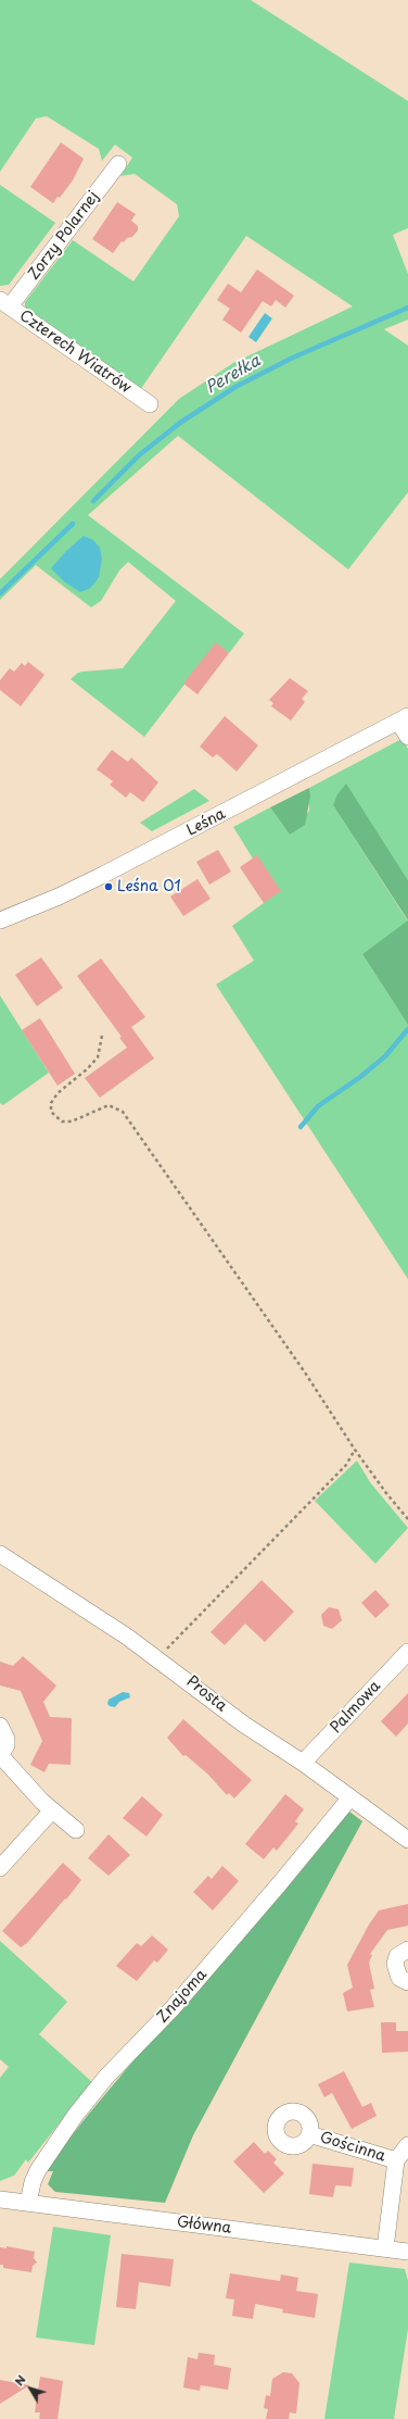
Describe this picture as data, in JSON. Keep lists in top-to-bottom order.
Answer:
{
  "streets": {
    "street": [
      "Zorzy Polarnej",
      "Czterech Wiatrów",
      "Leśna",
      "Prosta",
      "Palmowa",
      "Znajoma",
      "Gościnna",
      "Główna"
    ]
  },
  "crossings": [
    ["Zorzy Polarnej", "Czterech Wiatrów"],
    ["Prosta", "Palmowa"],
    ["Prosta", "Znajoma"],
    ["Znajoma", "Główna"],
    ["Gościnna", "Główna"]
  ],
  "water": ["Perełka"],
  "places": ["Leśna 01"],
  "north": "top left"
}
